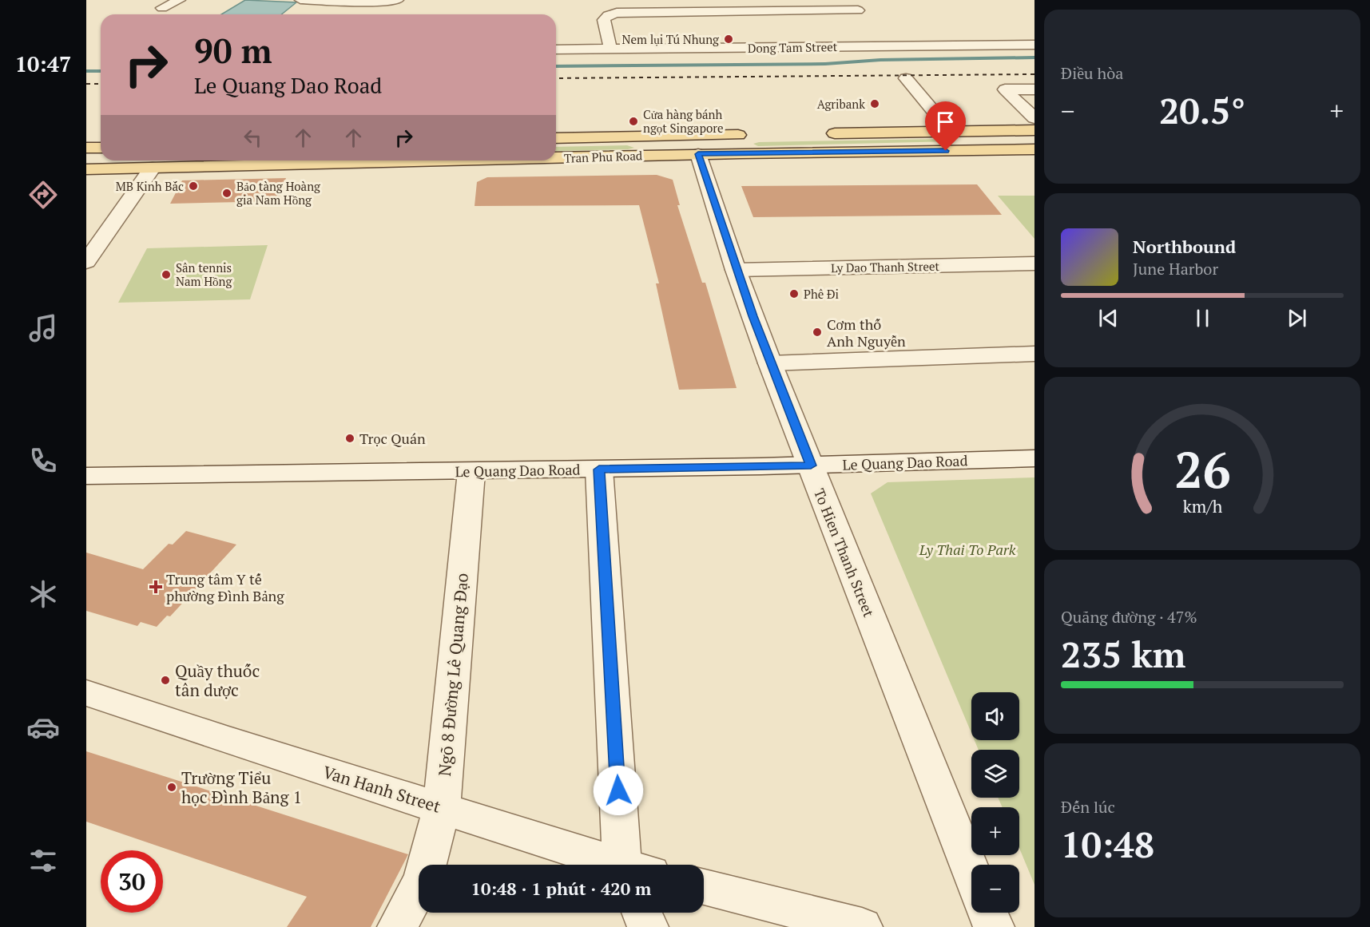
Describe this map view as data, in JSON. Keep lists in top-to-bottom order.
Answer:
{
  "streets": {
    "main road": ["Tran Phu Road"],
    "street": [
      "Dong Tam Street",
      "Ly Dao Thanh Street",
      "Le Quang Dao Road",
      "To Hien Thanh Street",
      "Ngõ 8 Đường Lê Quang Đạo",
      "Van Hanh Street"
    ]
  },
  "crossings": [
    ["Tran Phu Road", "To Hien Thanh Street"],
    ["Ly Dao Thanh Street", "To Hien Thanh Street"],
    ["Le Quang Dao Road", "To Hien Thanh Street"],
    ["Le Quang Dao Road", "Ngõ 8 Đường Lê Quang Đạo"],
    ["Ngõ 8 Đường Lê Quang Đạo", "Van Hanh Street"]
  ],
  "parks": ["Ly Thai To Park"],
  "places": {
    "other": [
      "Nem lụi Tú Nhung",
      "Agribank",
      "Cửa hàng bánh ngọt Singapore",
      "MB Kinh Bắc",
      "Bảo tàng Hoàng gia Nam Hồng",
      "Sân tennis Nam Hồng",
      "Phê Đi",
      "Cơm thố Anh Nguyễn",
      "Trọc Quán",
      "Quầy thuốc tân dược",
      "Trường Tiểu học Đình Bảng 1"
    ],
    "health": ["Trung tâm Y tế phường Đình Bảng"]
  },
  "page": {
    "tabs": "10:47",
    "tile": [
      "Điều hòa",
      ["Quãng đường · 47%", "235 km"],
      ["Đến lúc", "10:48"]
    ],
    "turn": ["90 m", "Le Quang Dao Road"],
    "heat": ["−", "20.5°", "+"],
    "song": ["Northbound", "June Harbor"],
    "map_buttons": ["+", "−"],
    "limit": "30",
    "trip": "10:48 · 1 phút · 420 m",
    "gauge": ["26", "km/h"]
  }
}
